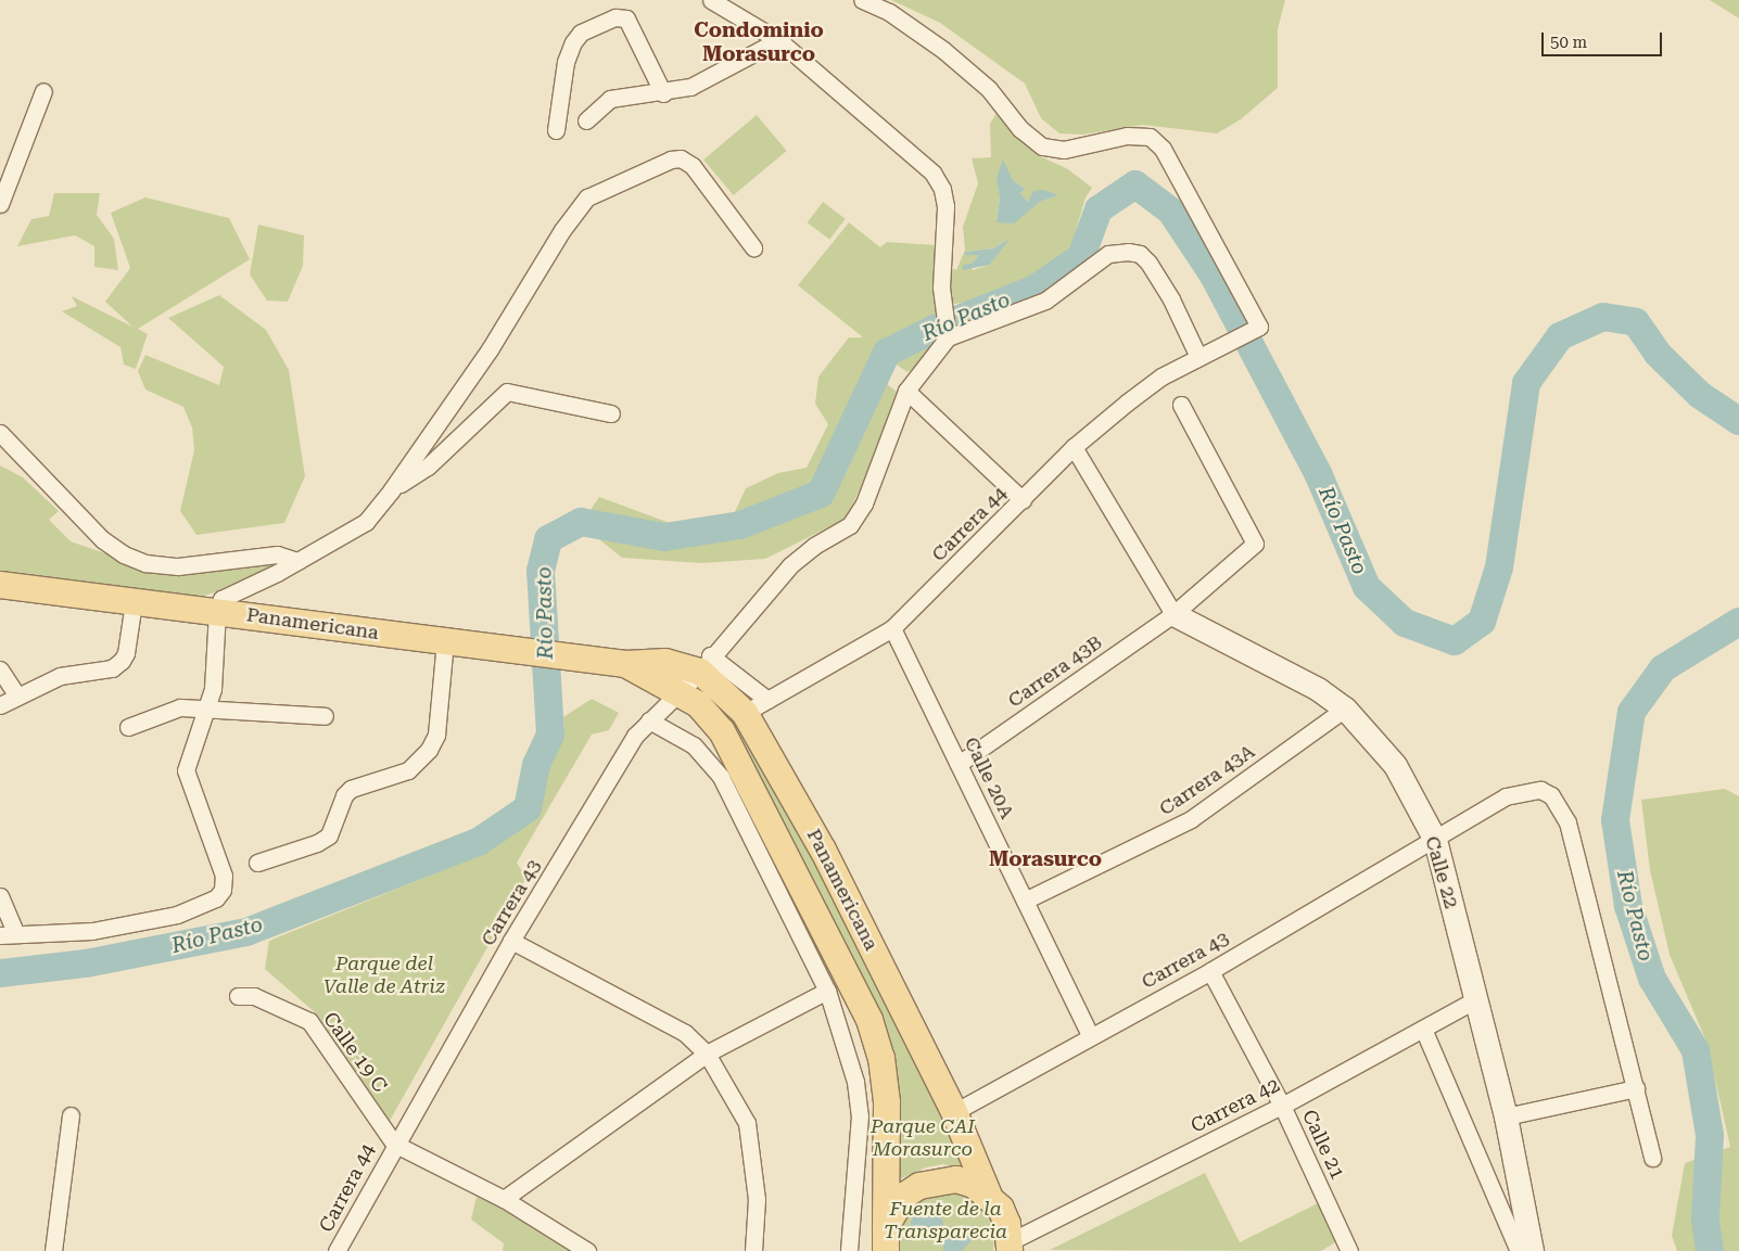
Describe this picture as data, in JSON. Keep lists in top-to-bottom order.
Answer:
{
  "streets": {
    "main road": ["Panamericana"],
    "street": [
      "Carrera 44",
      "Carrera 43B",
      "Calle 20A",
      "Carrera 43A",
      "Calle 22",
      "Carrera 43",
      "Calle 19 C",
      "Carrera 42",
      "Calle 21"
    ]
  },
  "crossings": [
    ["Carrera 44", "Panamericana"],
    ["Carrera 44", "Calle 20A"],
    ["Carrera 44", "Carrera 43"],
    ["Carrera 44", "Calle 19 C"],
    ["Panamericana", "Carrera 43"],
    ["Panamericana", "Carrera 42"],
    ["Carrera 43B", "Calle 20A"],
    ["Carrera 43B", "Calle 22"],
    ["Calle 20A", "Carrera 43A"],
    ["Calle 20A", "Carrera 43"],
    ["Carrera 43A", "Calle 22"],
    ["Calle 22", "Carrera 43"],
    ["Calle 22", "Carrera 42"],
    ["Carrera 43", "Calle 19 C"],
    ["Carrera 43", "Calle 21"],
    ["Carrera 42", "Calle 21"]
  ],
  "districts": ["Condominio Morasurco", "Morasurco"],
  "water": ["Río Pasto"],
  "parks": ["Parque del Valle de Atriz", "Parque CAI Morasurco", "Fuente de la Transparecia"],
  "scale_bar": "50 m"
}
